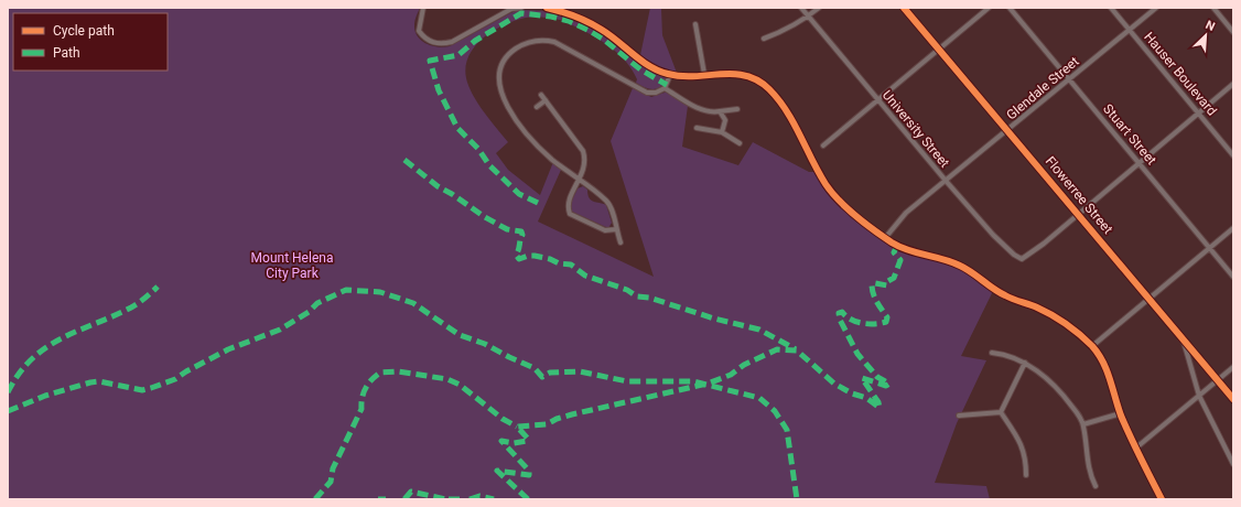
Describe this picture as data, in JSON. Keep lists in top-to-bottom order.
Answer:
{
  "streets": {
    "street": [
      "Hauser Boulevard",
      "Glendale Street",
      "University Street",
      "Stuart Street",
      "Flowerree Street"
    ]
  },
  "crossings": [
    ["Hauser Boulevard", "Glendale Street"],
    ["Glendale Street", "University Street"],
    ["Glendale Street", "Stuart Street"],
    ["Glendale Street", "Flowerree Street"],
    ["University Street", "Flowerree Street"]
  ],
  "parks": ["Mount Helena City Park"],
  "legend": ["Cycle path", "Path"],
  "north": "top right"
}
